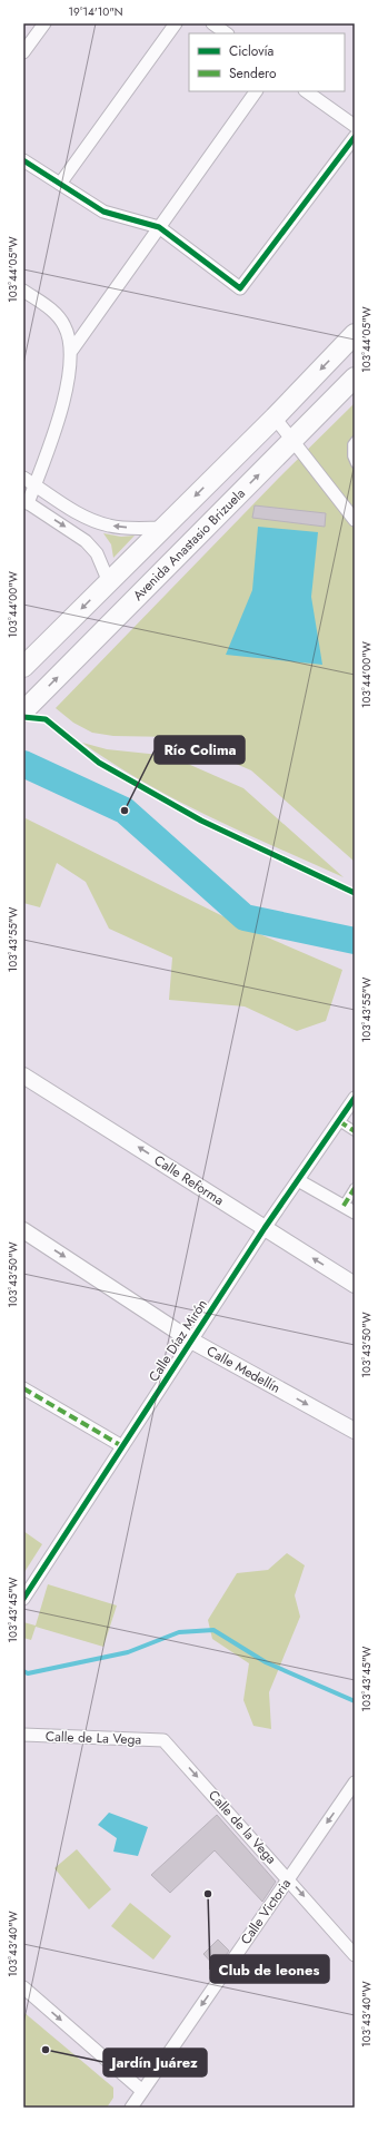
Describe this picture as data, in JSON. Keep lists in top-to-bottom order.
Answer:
{
  "streets": {
    "main road": ["Avenida Anastasio Brizuela"],
    "street": [
      "Calle Reforma",
      "Calle Díaz Mirón",
      "Calle Medellín",
      "Calle de La Vega",
      "Calle de la Vega",
      "Calle Victoria"
    ]
  },
  "crossings": [
    ["Calle Reforma", "Calle Díaz Mirón"],
    ["Calle Díaz Mirón", "Calle Medellín"],
    ["Calle de La Vega", "Calle de la Vega"],
    ["Calle de la Vega", "Calle Victoria"]
  ],
  "one_way": [
    "Calle Reforma",
    "Calle Medellín",
    "Calle de la Vega",
    "Calle Victoria"
  ],
  "places": ["Río Colima", "Club de leones", "Jardín Juárez"],
  "legend": ["Ciclovía", "Sendero"],
  "coordinates": [
    "19°14'10\"N",
    "103°44'05\"W",
    "103°44'00\"W",
    "103°43'55\"W",
    "103°43'50\"W",
    "103°43'45\"W",
    "103°43'40\"W"
  ]
}
